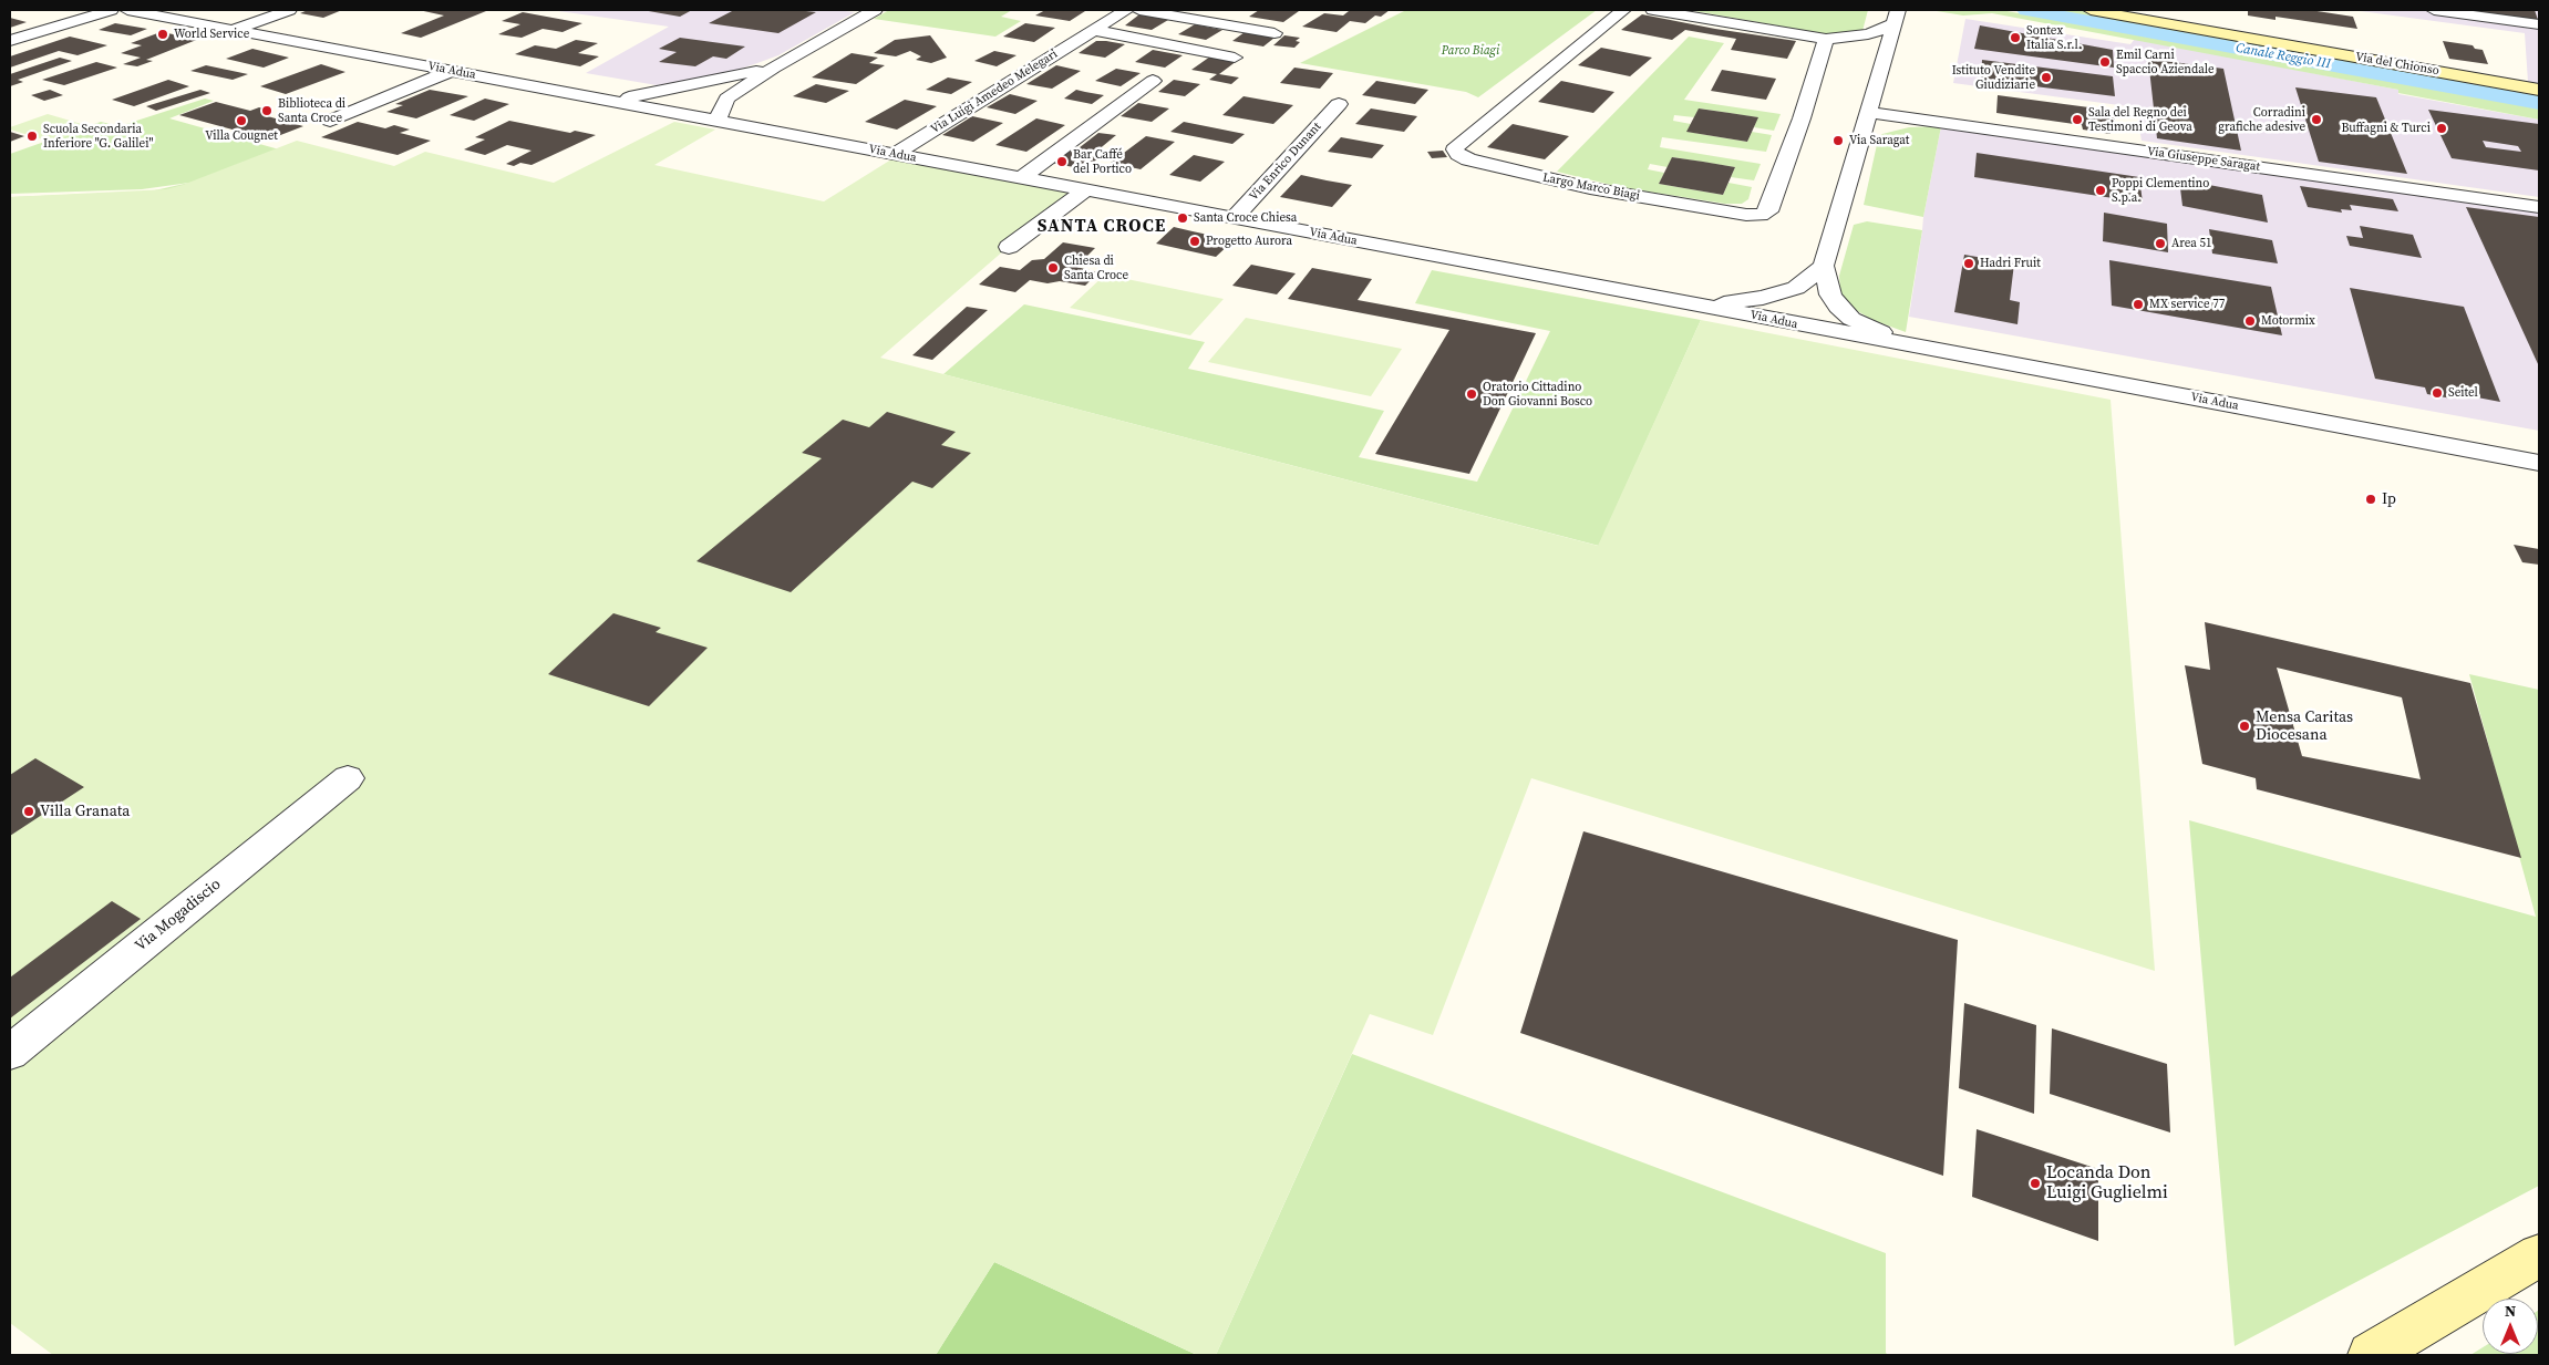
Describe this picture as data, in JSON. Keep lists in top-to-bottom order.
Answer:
{
  "streets": {
    "main road": ["Via del Chionso"],
    "street": [
      "Via Adua",
      "Via Luigi Amedeo Melegari",
      "Via Giuseppe Saragat",
      "Via Enrico Dunant",
      "Largo Marco Biagi",
      "Via Mogadiscio"
    ]
  },
  "crossings": [
    ["Via Adua", "Via Luigi Amedeo Melegari"],
    ["Via Adua", "Via Enrico Dunant"]
  ],
  "districts": ["SANTA CROCE"],
  "water": ["Canale Reggio III"],
  "parks": ["Parco Biagi"],
  "places": [
    "World Service",
    "Sontex Italia S.r.l.",
    "Emil Carni Spaccio Aziendale",
    "Istituto Vendite Giudiziarie",
    "Biblioteca di Santa Croce",
    "Sala del Regno dei Testimoni di Geova",
    "Corradini grafiche adesive",
    "Villa Cougnet",
    "Buffagni & Turci",
    "Scuola Secondaria Inferiore \"G. Galilei\"",
    "Via Saragat",
    "Bar Caffé del Portico",
    "Poppi Clementino S.p.a.",
    "Santa Croce Chiesa",
    "Progetto Aurora",
    "Area 51",
    "Hadri Fruit",
    "Chiesa di Santa Croce",
    "MX service 77",
    "Motormix",
    "Seitel",
    "Oratorio Cittadino Don Giovanni Bosco",
    "Ip",
    "Mensa Caritas Diocesana",
    "Villa Granata",
    "Locanda Don Luigi Guglielmi"
  ],
  "north": "top"
}
